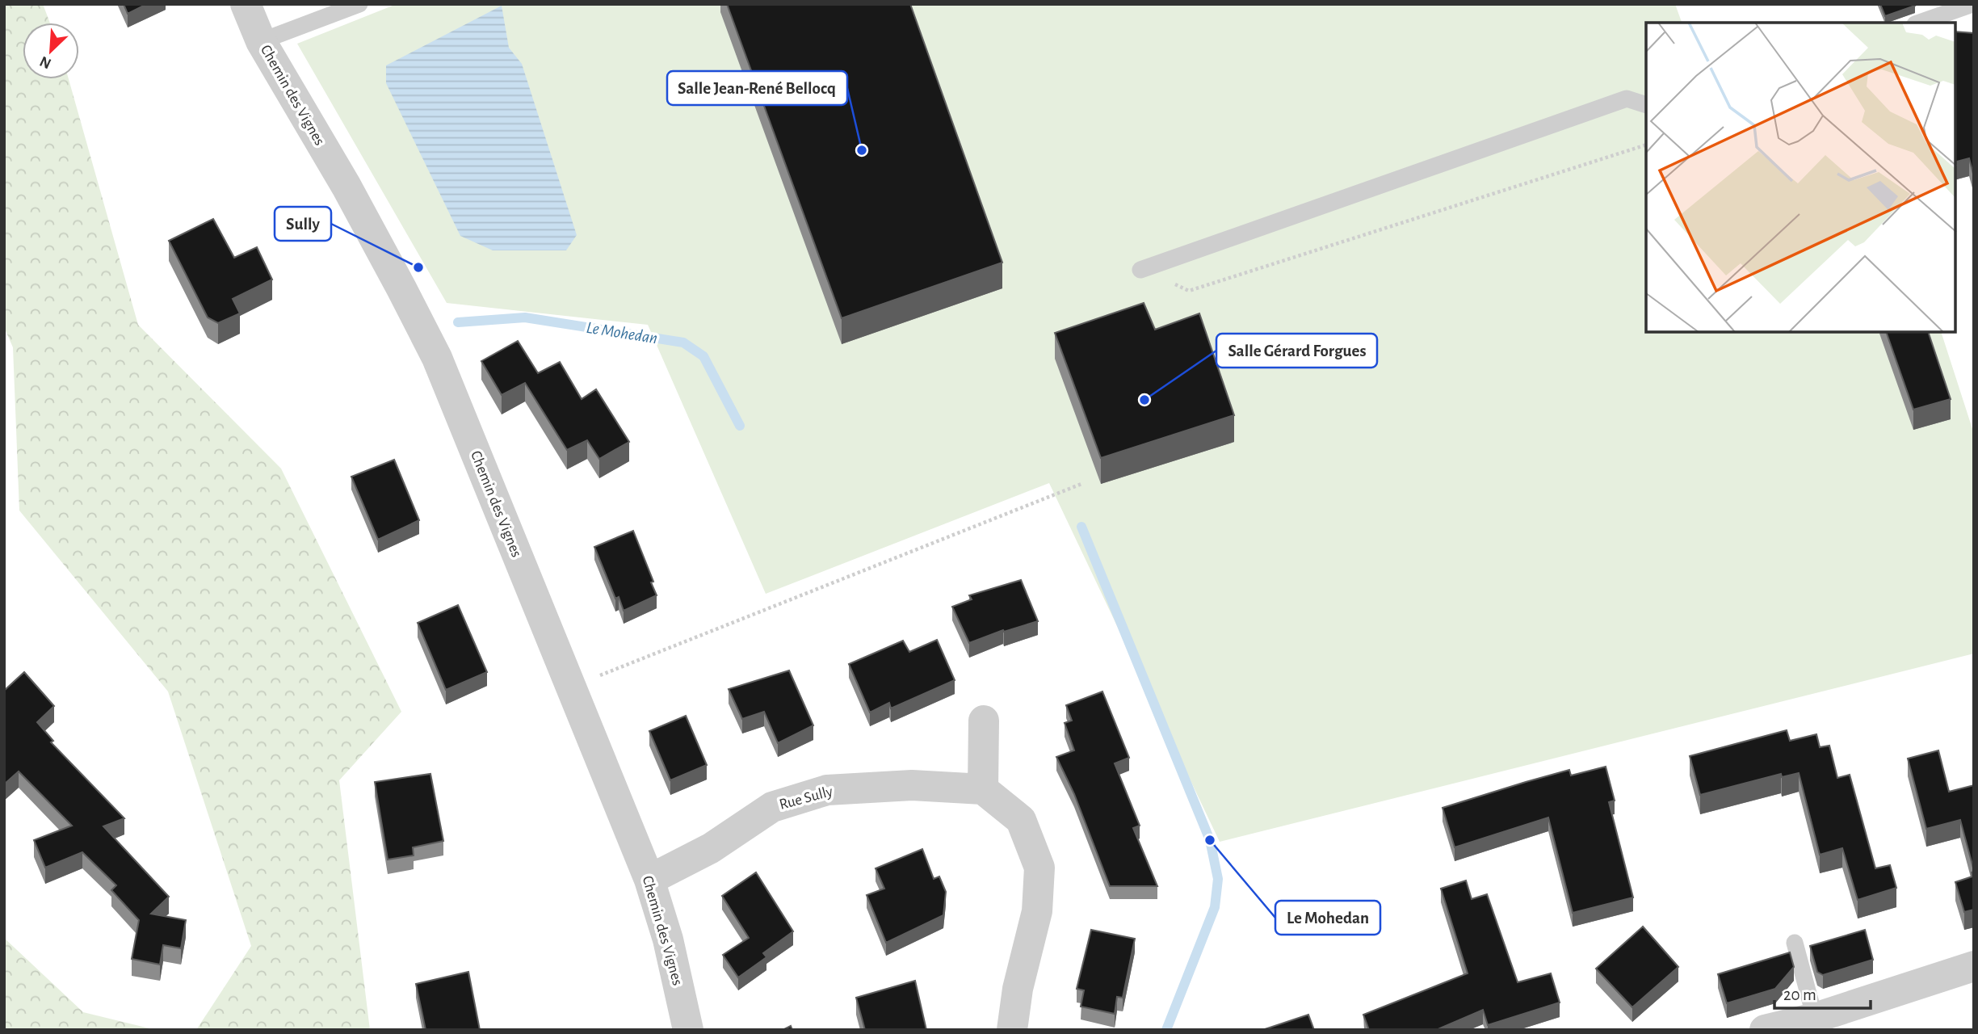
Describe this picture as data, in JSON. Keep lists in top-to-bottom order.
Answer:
{
  "streets": {
    "street": ["Chemin des Vignes", "Rue Sully"]
  },
  "crossings": [
    ["Chemin des Vignes", "Rue Sully"]
  ],
  "water": ["Le Mohedan"],
  "places": [
    "Salle Jean-René Bellocq",
    "Sully",
    "Salle Gérard Forgues",
    "Le Mohedan"
  ],
  "scale_bar": "20 m",
  "north": "bottom left"
}
